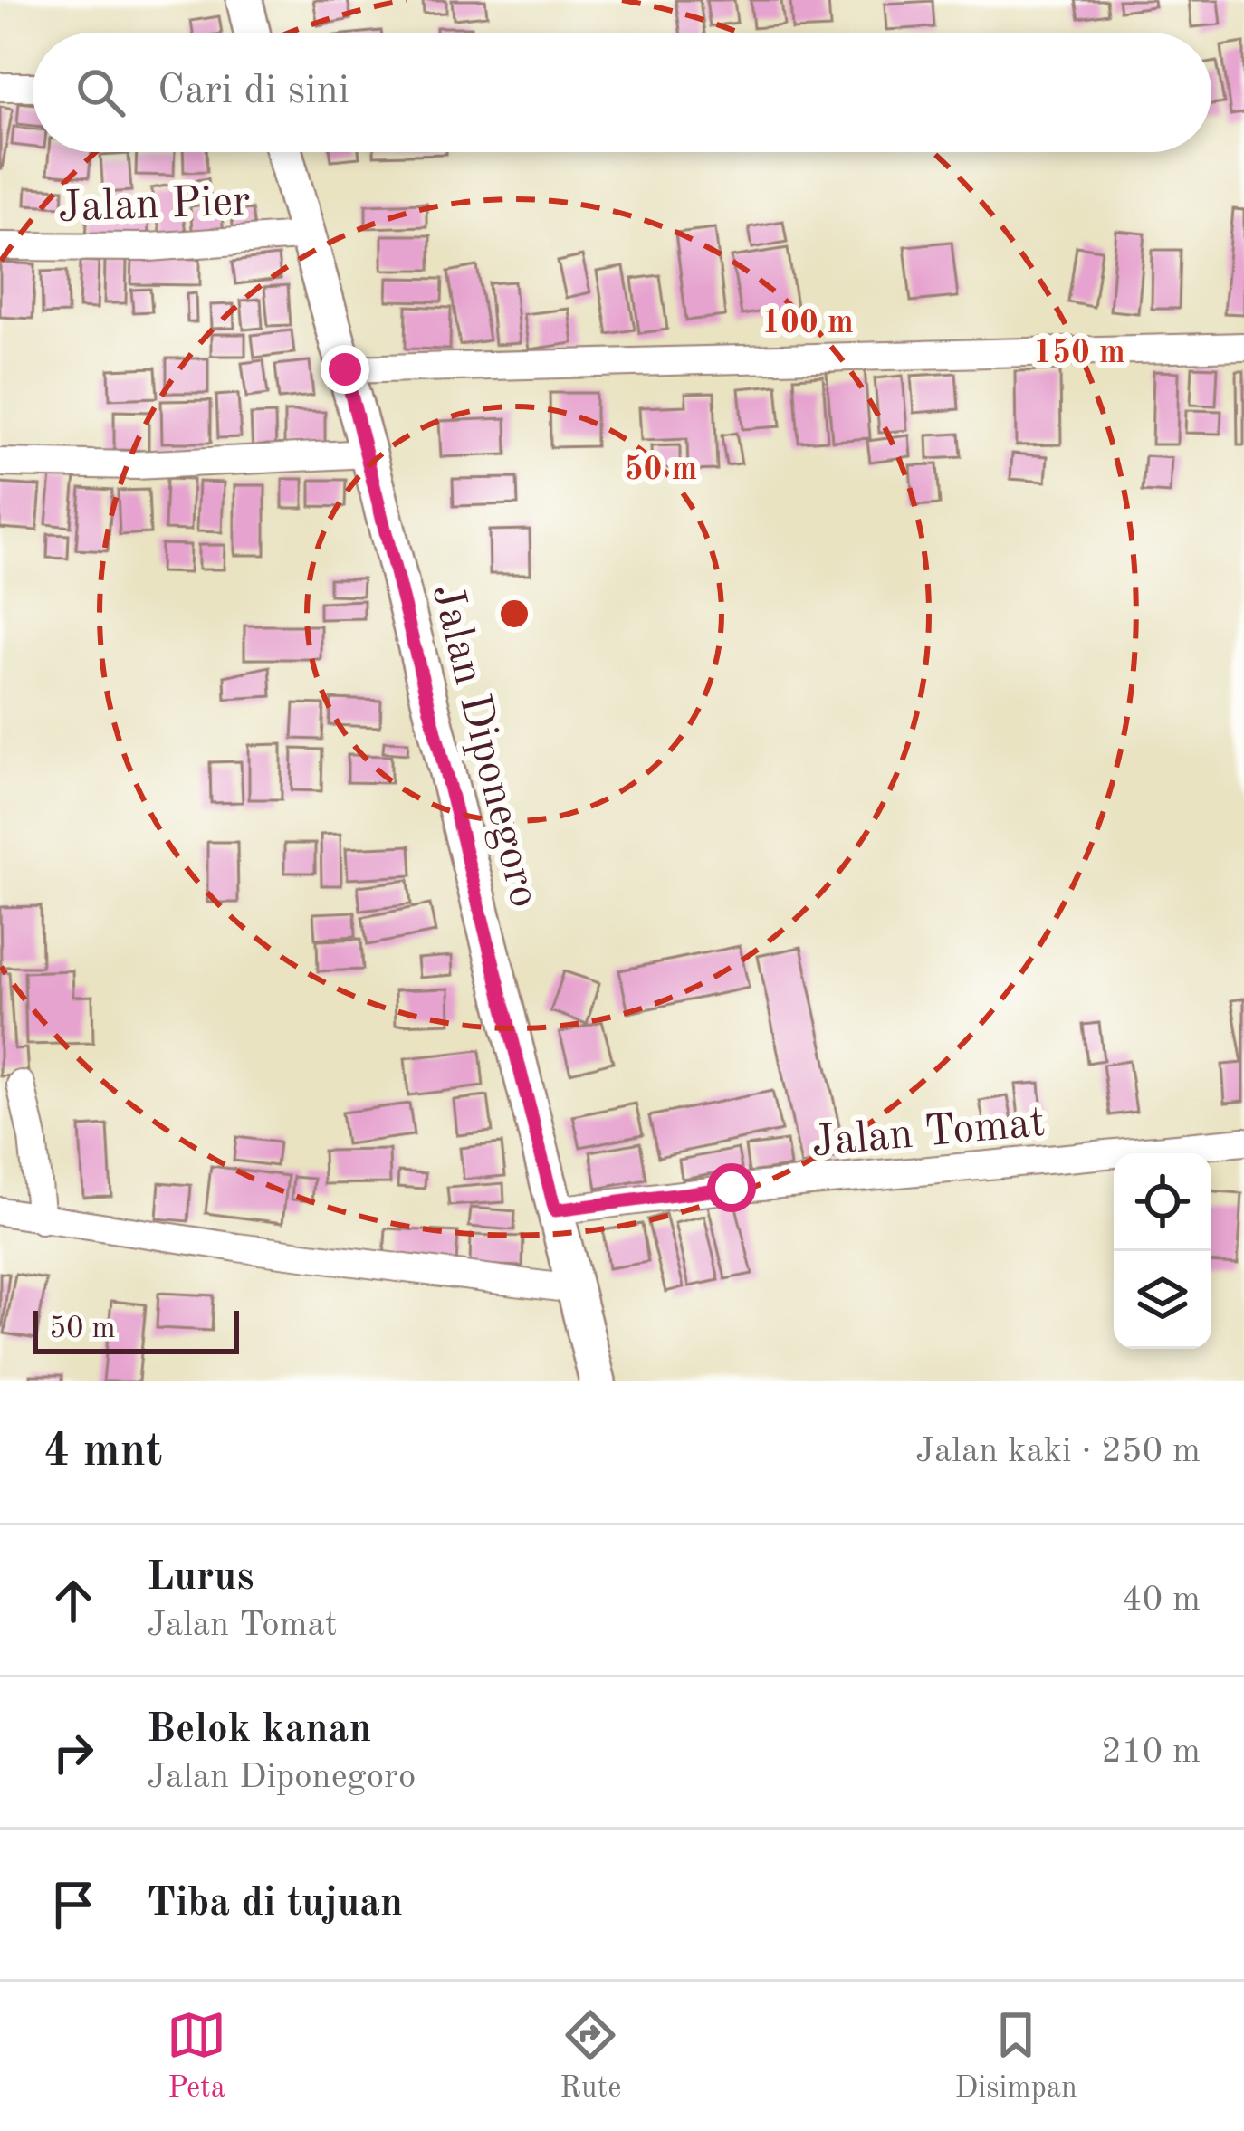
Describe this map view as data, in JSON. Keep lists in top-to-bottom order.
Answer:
{
  "streets": {
    "main road": ["Jalan Diponegoro"],
    "street": ["Jalan Pier", "Jalan Tomat"]
  },
  "crossings": [
    ["Jalan Pier", "Jalan Diponegoro"],
    ["Jalan Diponegoro", "Jalan Tomat"]
  ],
  "scale_bar": "50 m",
  "page": {
    "search": "Cari di sini",
    "scale": "50 m",
    "heading": ["4 mnt", "Jalan kaki · 250 m"],
    "list": [
      ["Lurus", "Jalan Tomat", "40 m"],
      ["Belok kanan", "Jalan Diponegoro", "210 m"],
      "Tiba di tujuan"
    ],
    "nav": ["Peta", "Rute", "Disimpan"]
  },
  "rings": ["100 m", "150 m", "50 m"]
}
